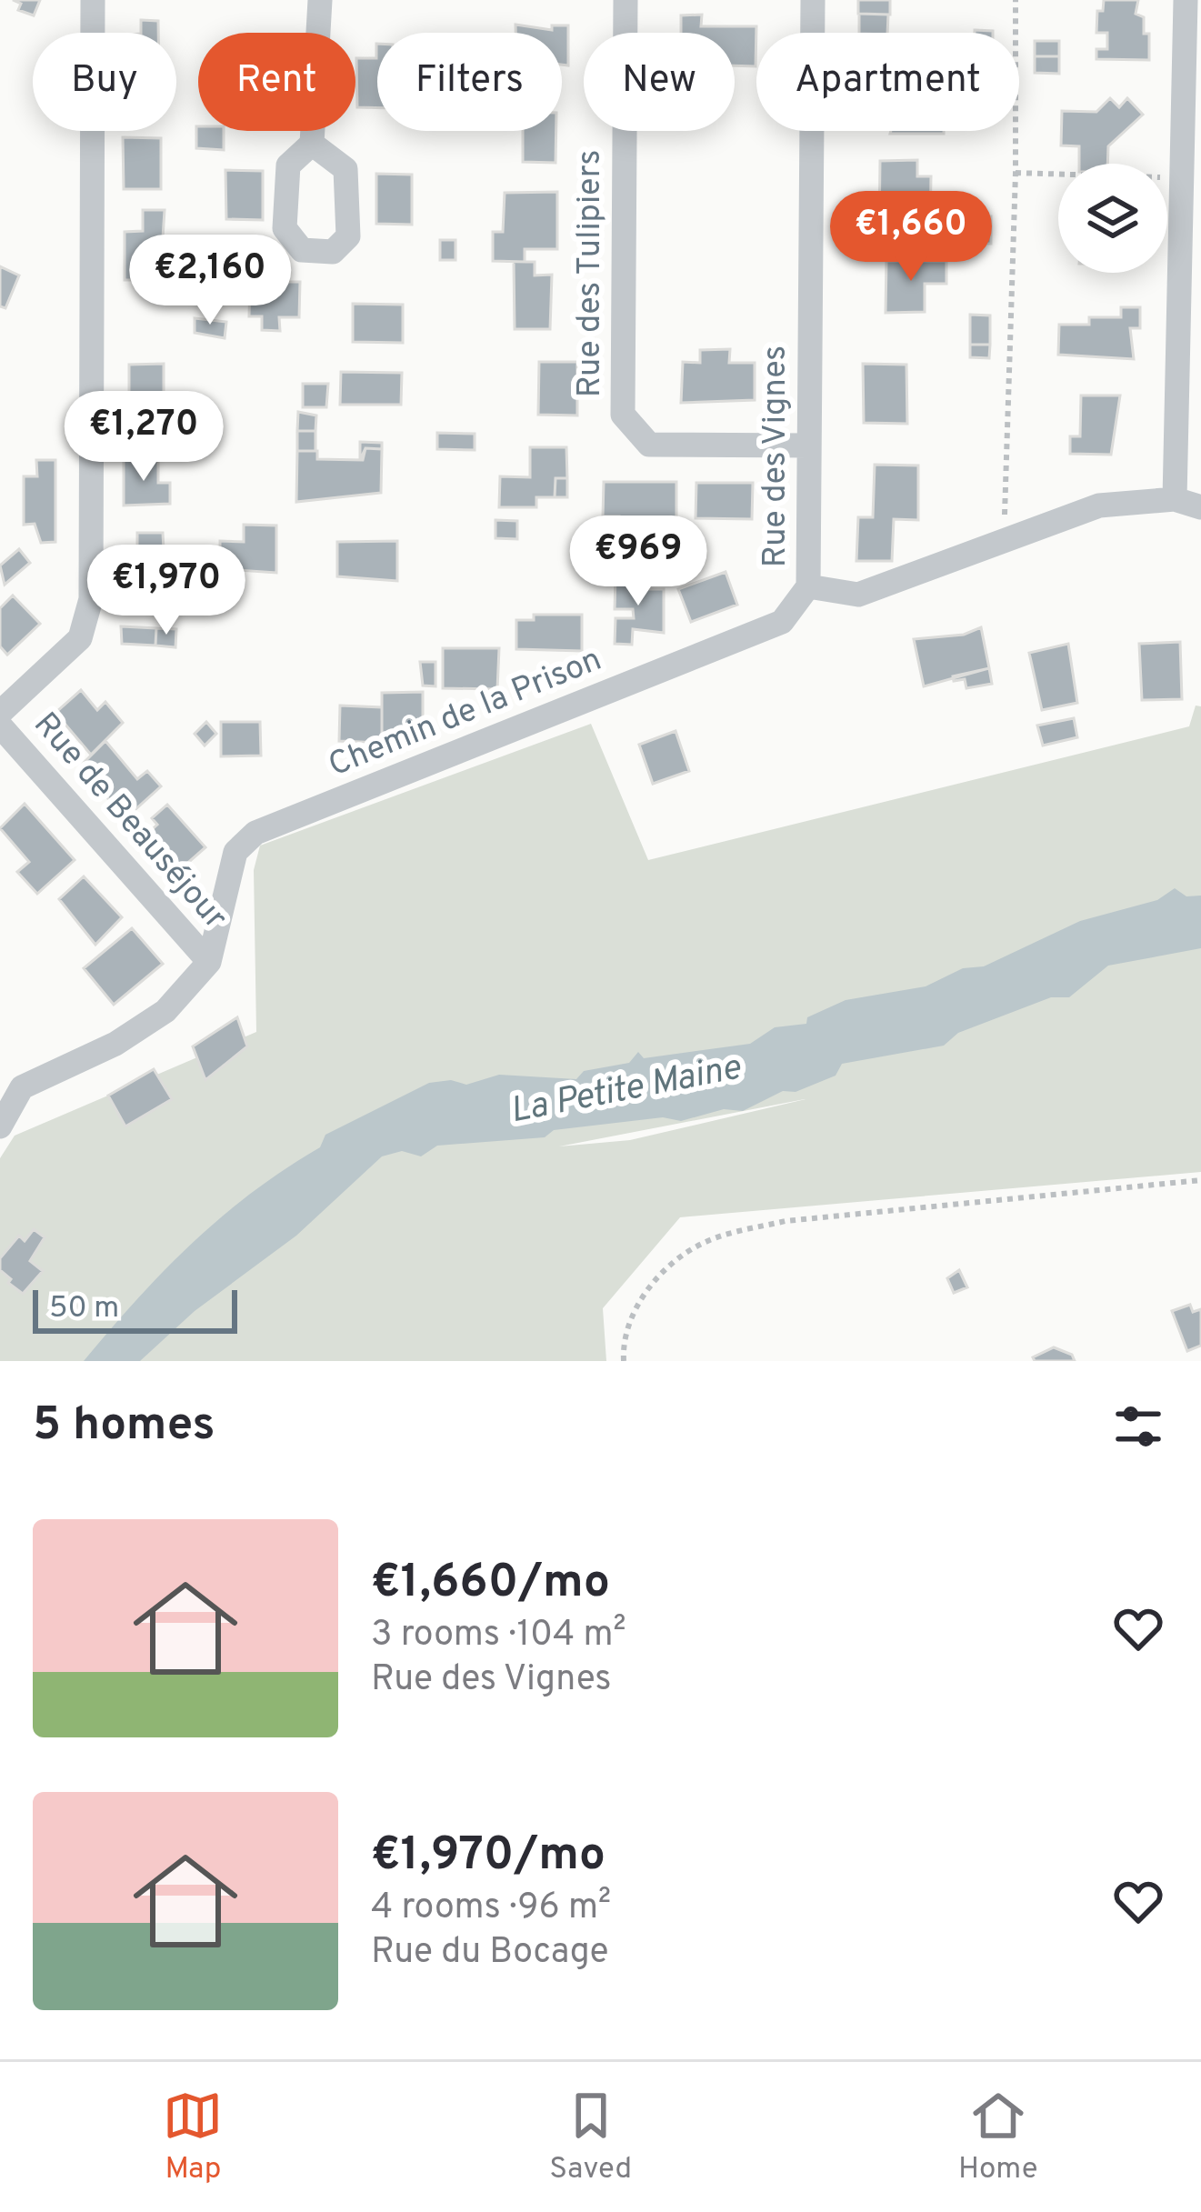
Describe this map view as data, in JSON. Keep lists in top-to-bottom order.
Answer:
{
  "streets": {
    "street": [
      "Rue des Tulipiers",
      "Rue des Vignes",
      "Chemin de la Prison",
      "Rue de Beauséjour"
    ]
  },
  "crossings": [
    ["Rue des Tulipiers", "Rue des Vignes"],
    ["Rue des Vignes", "Chemin de la Prison"],
    ["Chemin de la Prison", "Rue de Beauséjour"]
  ],
  "water": ["La Petite Maine"],
  "scale_bar": "50 m",
  "page": {
    "chip": [
      "Buy",
      "Rent",
      "Filters",
      "New",
      "Apartment"
    ],
    "price": [
      "€1,660",
      "€2,160",
      "€1,270",
      "€969",
      "€1,970"
    ],
    "scale": "50 m",
    "heading": "5 homes",
    "list": [
      {
        "name": "€1,660/mo",
        "note": "3 rooms · 104 m² · Rue des Vignes"
      },
      {
        "name": "€1,970/mo",
        "note": "4 rooms · 96 m² · Rue du Bocage"
      }
    ],
    "tabs": ["Map", "Saved", "Home"]
  }
}
